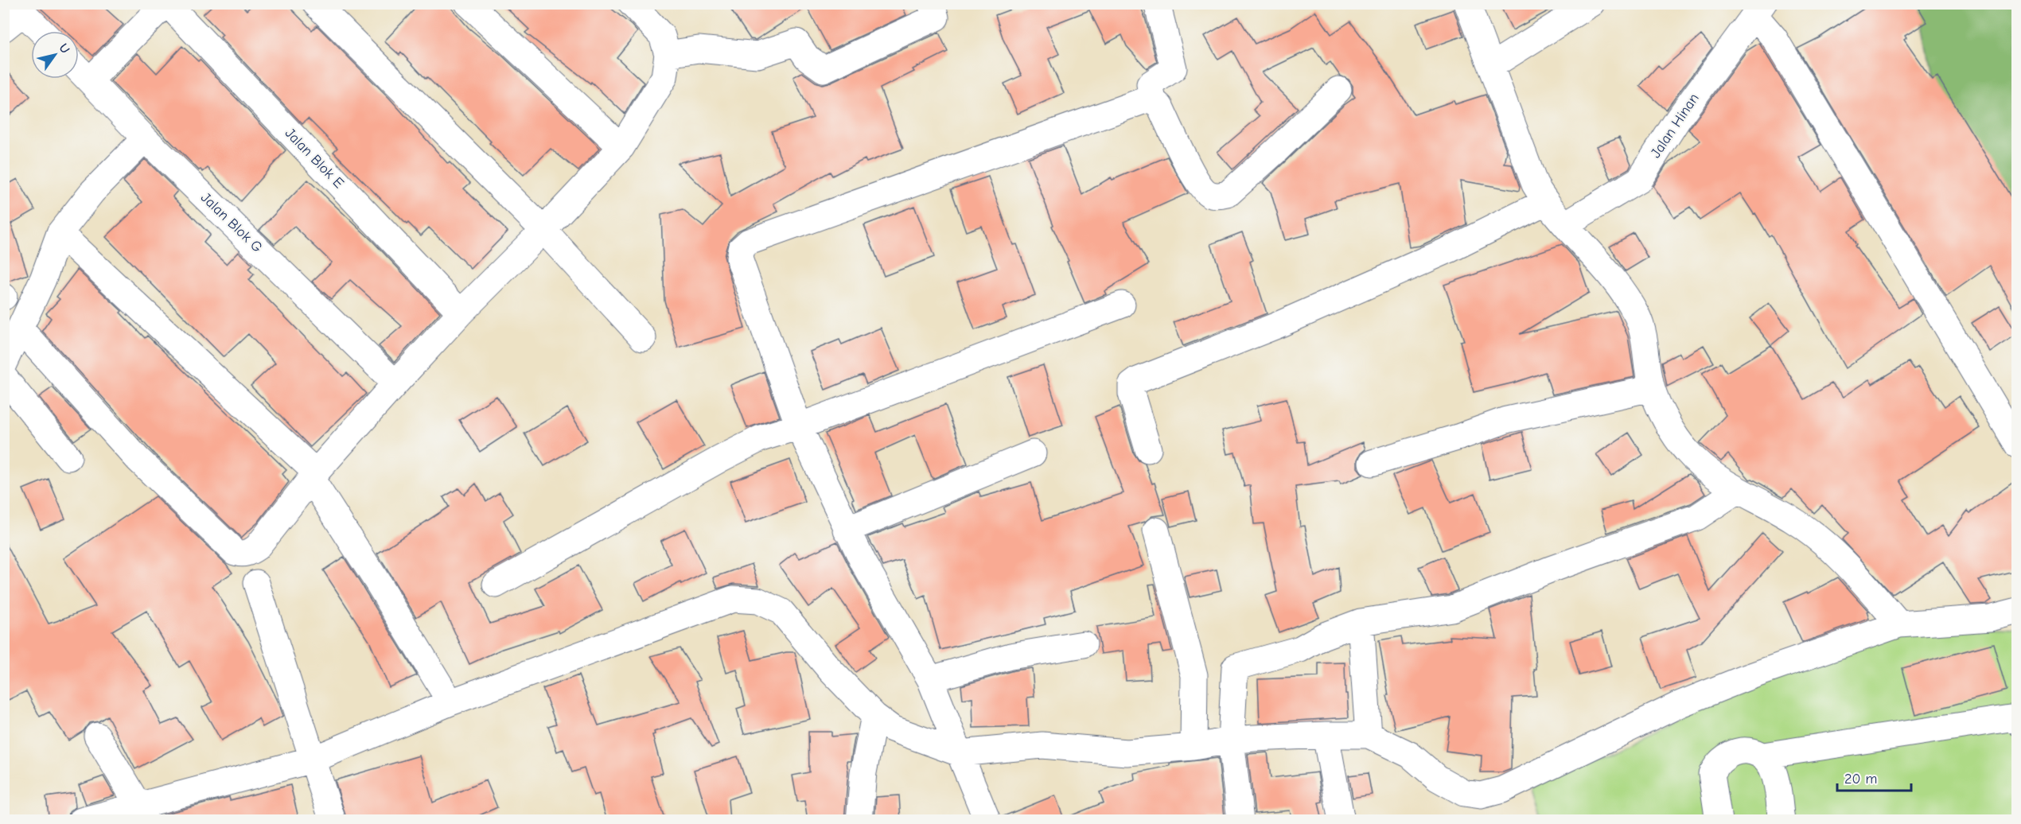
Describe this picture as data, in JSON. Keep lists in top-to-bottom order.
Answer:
{
  "streets": {
    "street": ["Jalan Hinan", "Jalan Blok E", "Jalan Blok G"]
  },
  "scale_bar": "20 m",
  "north": "top right"
}
